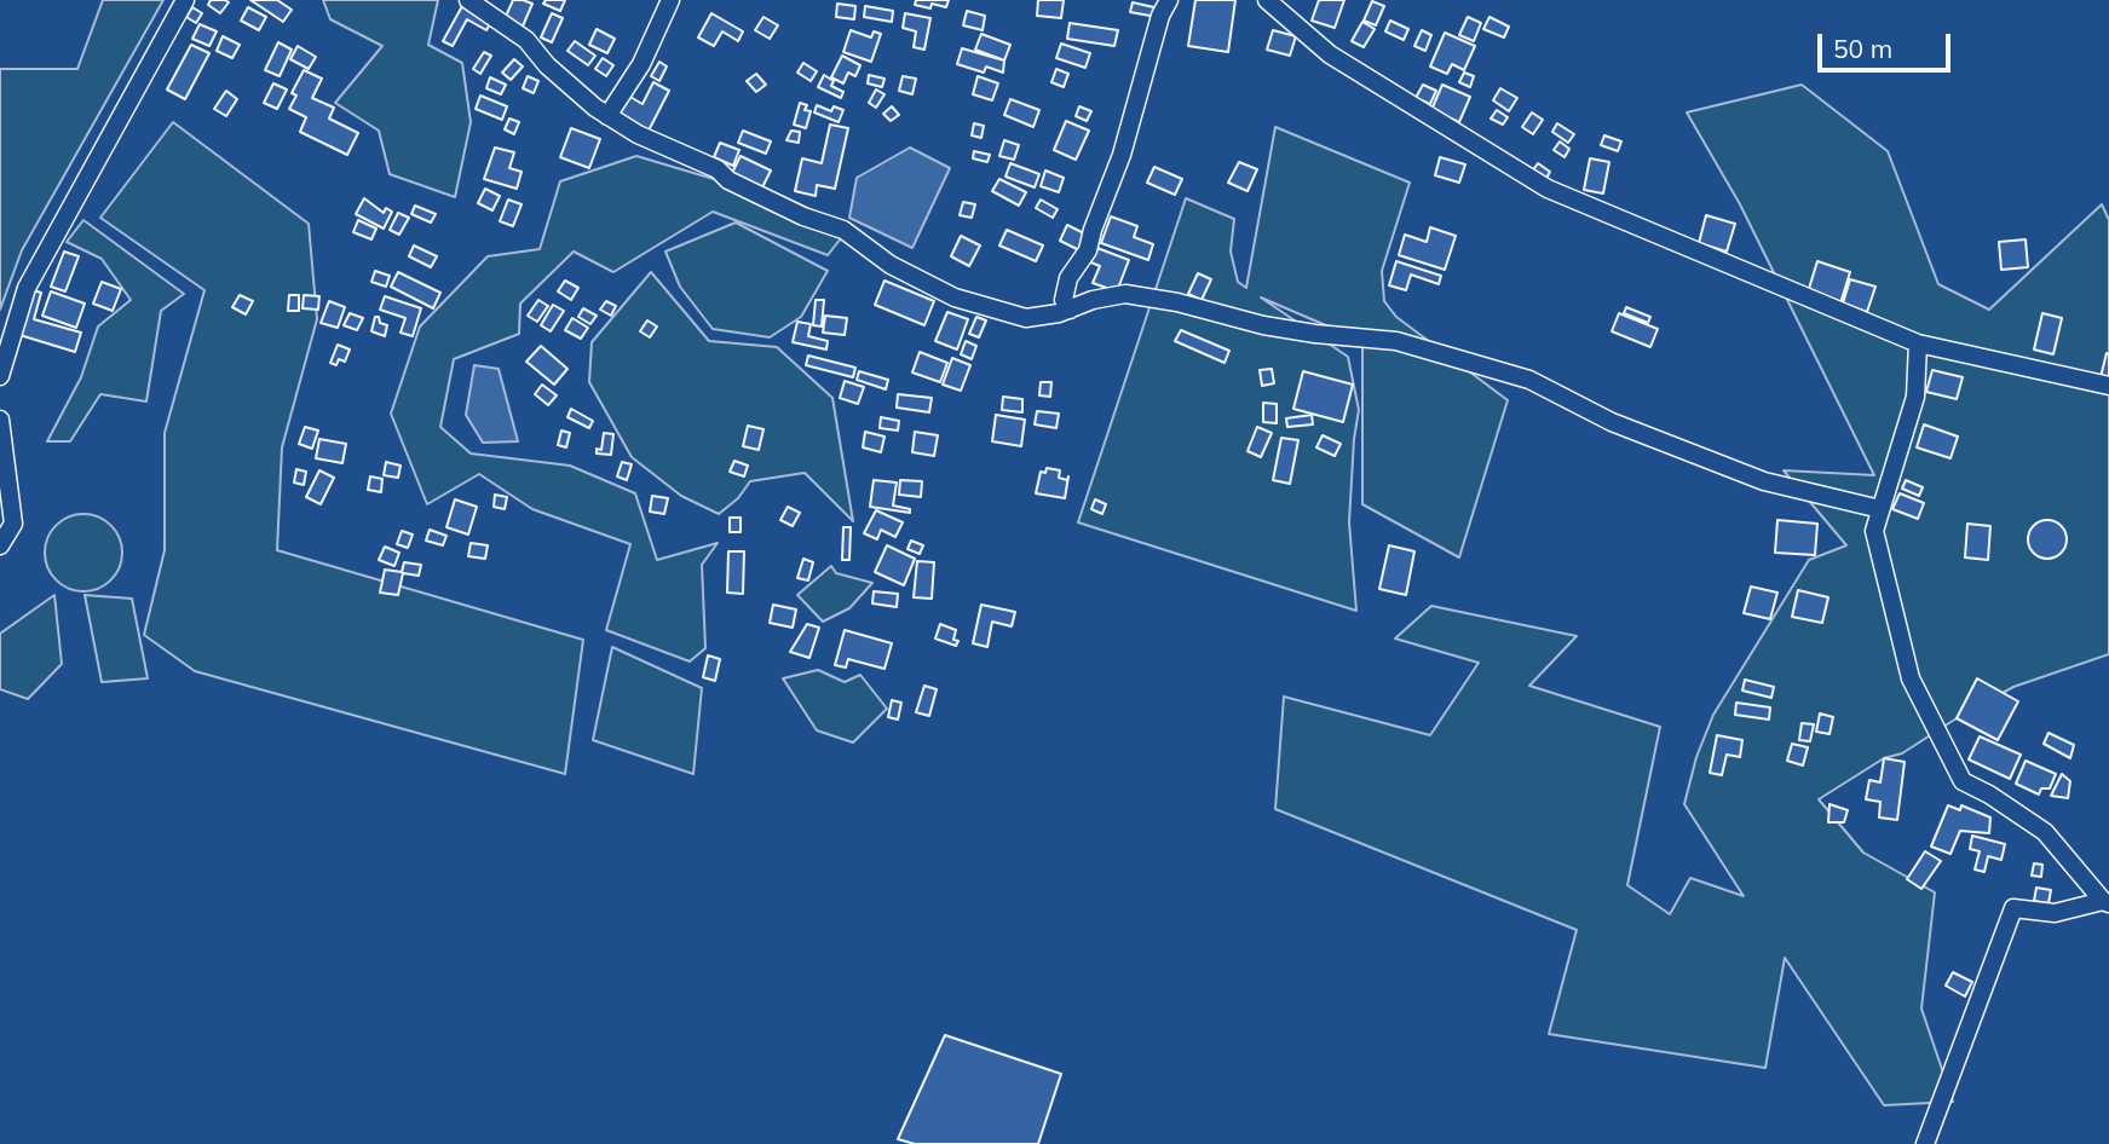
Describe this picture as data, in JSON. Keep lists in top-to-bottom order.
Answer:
{
  "scale_bar": "50 m"
}
